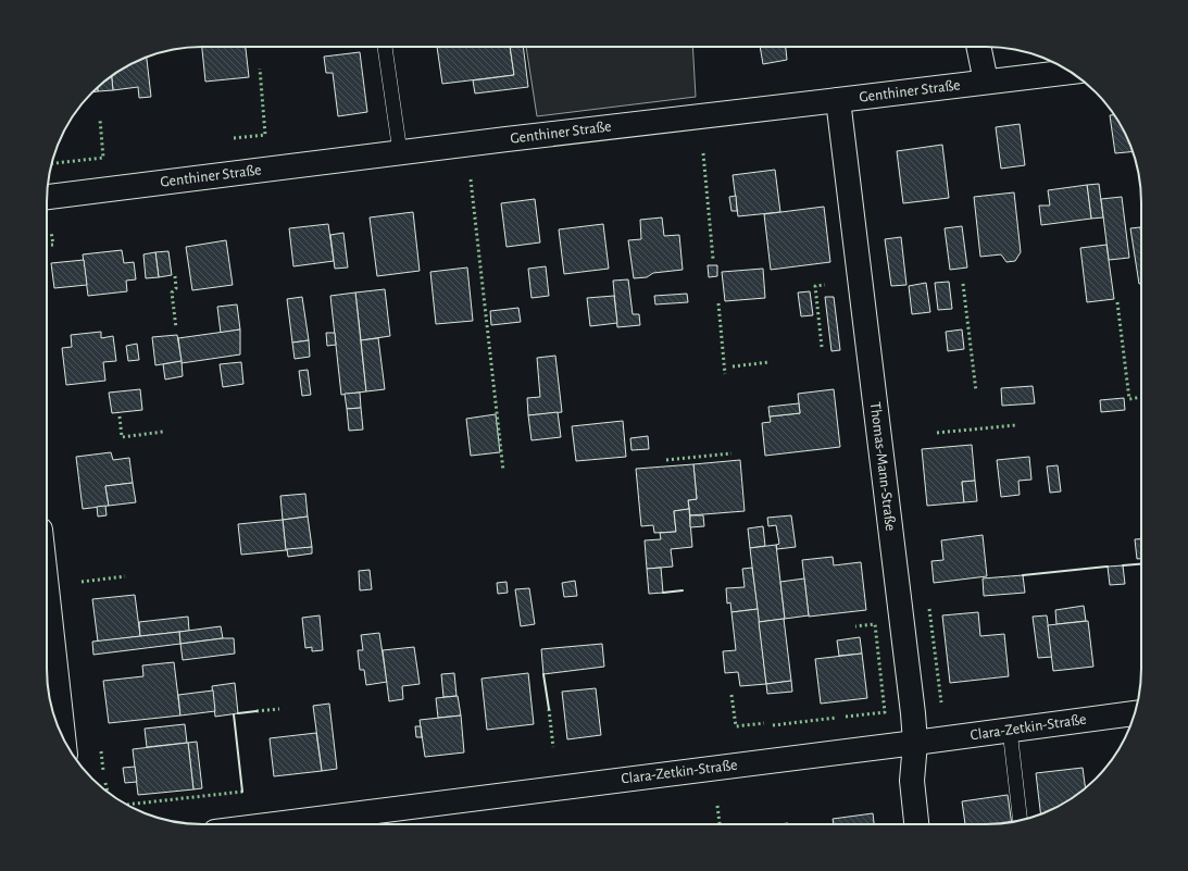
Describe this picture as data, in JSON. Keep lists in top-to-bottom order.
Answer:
{
  "streets": {
    "street": ["Genthiner Straße", "Thomas-Mann-Straße", "Clara-Zetkin-Straße"]
  },
  "crossings": [
    ["Genthiner Straße", "Thomas-Mann-Straße"],
    ["Thomas-Mann-Straße", "Clara-Zetkin-Straße"]
  ]
}
